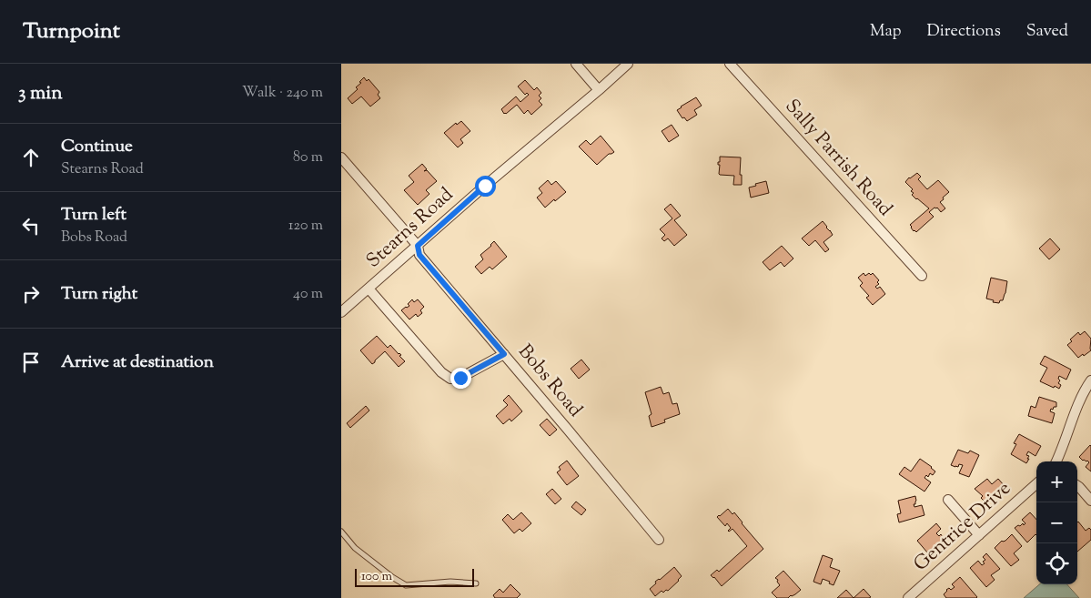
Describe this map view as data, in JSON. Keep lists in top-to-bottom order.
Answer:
{
  "streets": {
    "street": [
      "Sally Parrish Road",
      "Stearns Road",
      "Bobs Road",
      "Gentrice Drive"
    ]
  },
  "crossings": [
    ["Stearns Road", "Bobs Road"]
  ],
  "scale_bar": "100 m",
  "page": {
    "header": "Turnpoint",
    "nav": ["Map", "Directions", "Saved"],
    "heading": ["3 min", "Walk · 240 m"],
    "list": [
      ["Continue", "Stearns Road", "80 m"],
      ["Turn left", "Bobs Road", "120 m"],
      ["Turn right", "40 m"],
      "Arrive at destination"
    ],
    "map_buttons": ["+", "−"],
    "scale": "100 m"
  }
}
